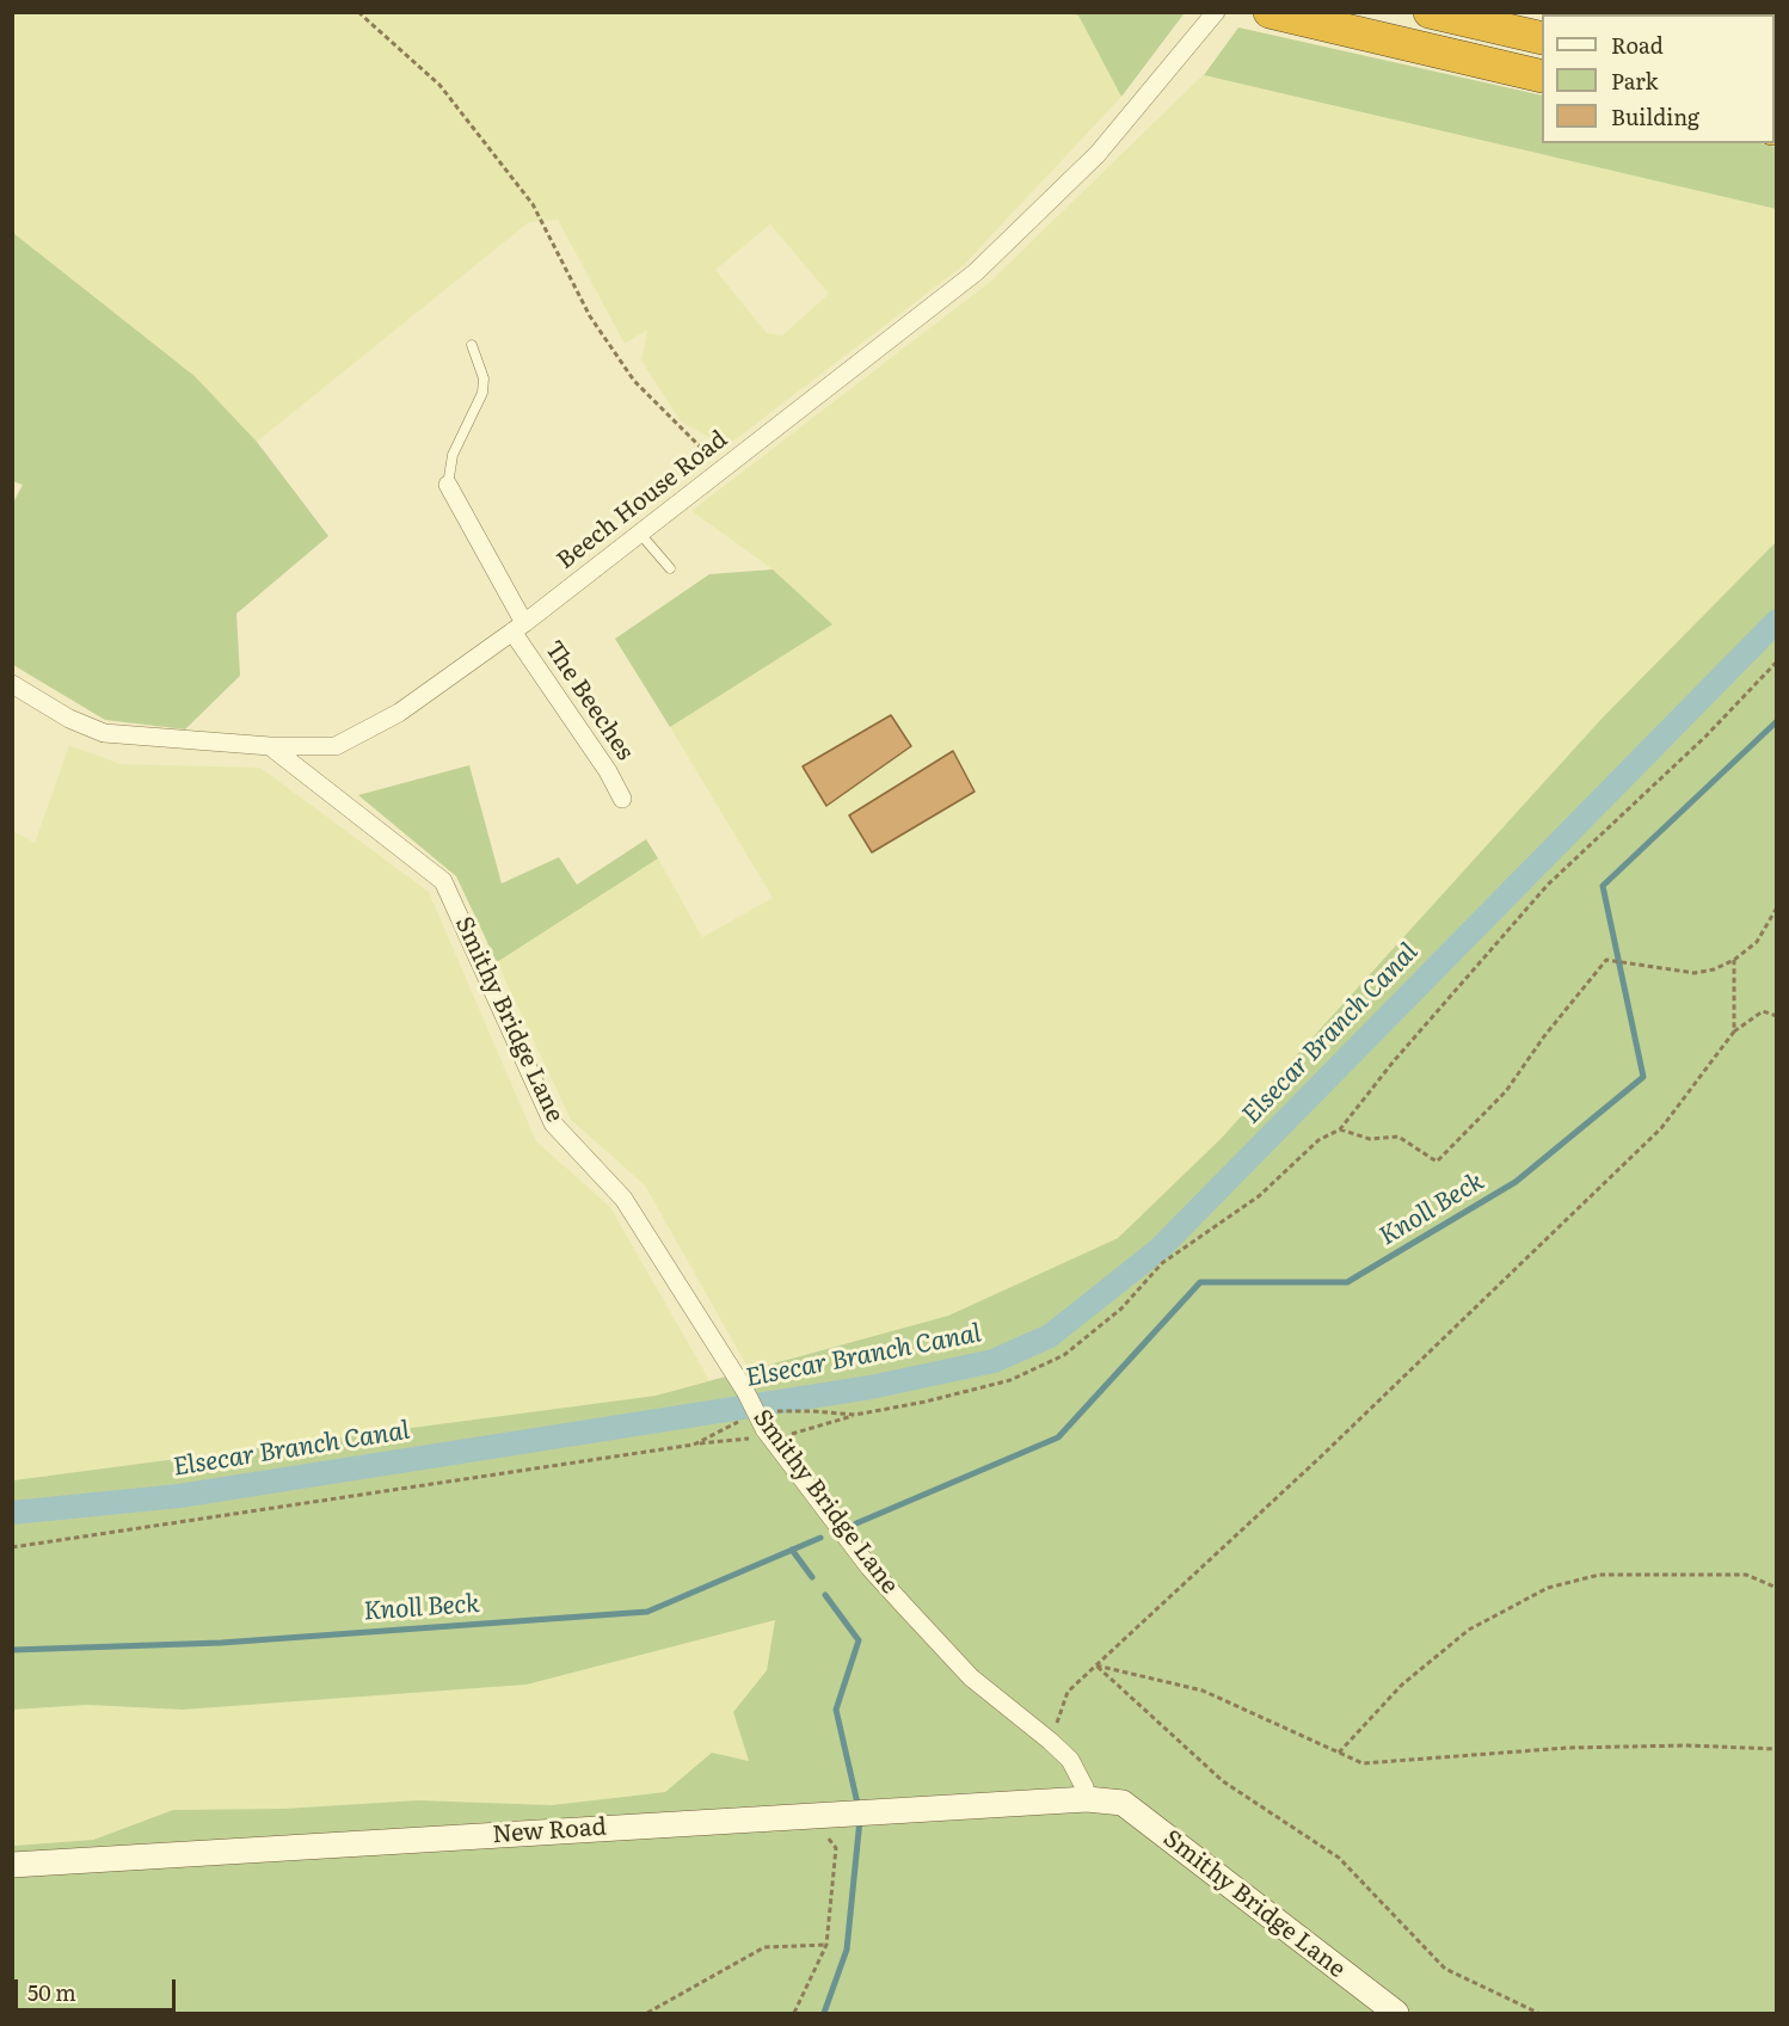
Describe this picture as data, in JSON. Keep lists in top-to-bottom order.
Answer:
{
  "streets": {
    "main road": ["Smithy Bridge Lane", "New Road"],
    "street": ["Beech House Road", "The Beeches"]
  },
  "crossings": [
    ["Beech House Road", "The Beeches"],
    ["Beech House Road", "Smithy Bridge Lane"],
    ["Smithy Bridge Lane", "New Road"]
  ],
  "water": ["Elsecar Branch Canal", "Knoll Beck"],
  "legend": ["Road", "Park", "Building"],
  "scale_bar": "50 m"
}
